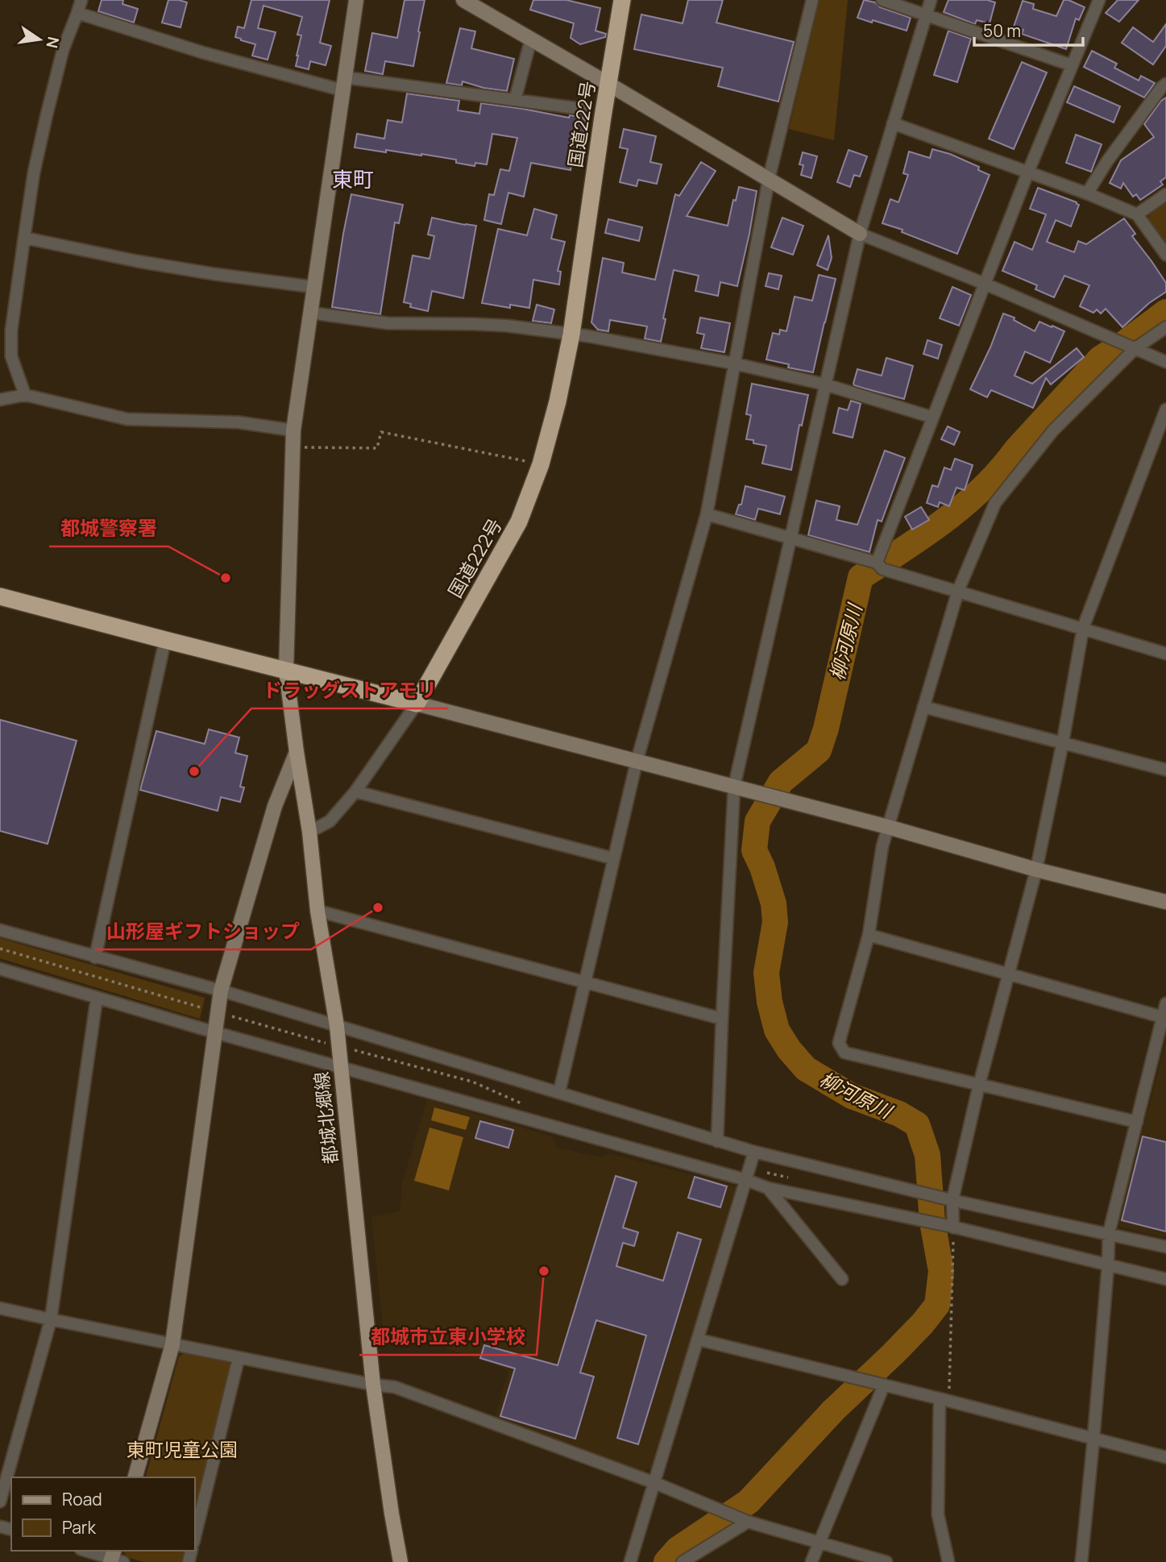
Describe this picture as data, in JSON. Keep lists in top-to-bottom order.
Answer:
{
  "streets": {
    "highway": ["国道222号"],
    "main road": ["都城北郷線"]
  },
  "districts": ["東町"],
  "water": ["柳河原川"],
  "parks": ["東町児童公園"],
  "places": [
    "都城警察署",
    "ドラッグストアモリ",
    "山形屋ギフトショップ",
    "都城市立東小学校"
  ],
  "legend": ["Road", "Park"],
  "scale_bar": "50 m",
  "north": "right"
}
